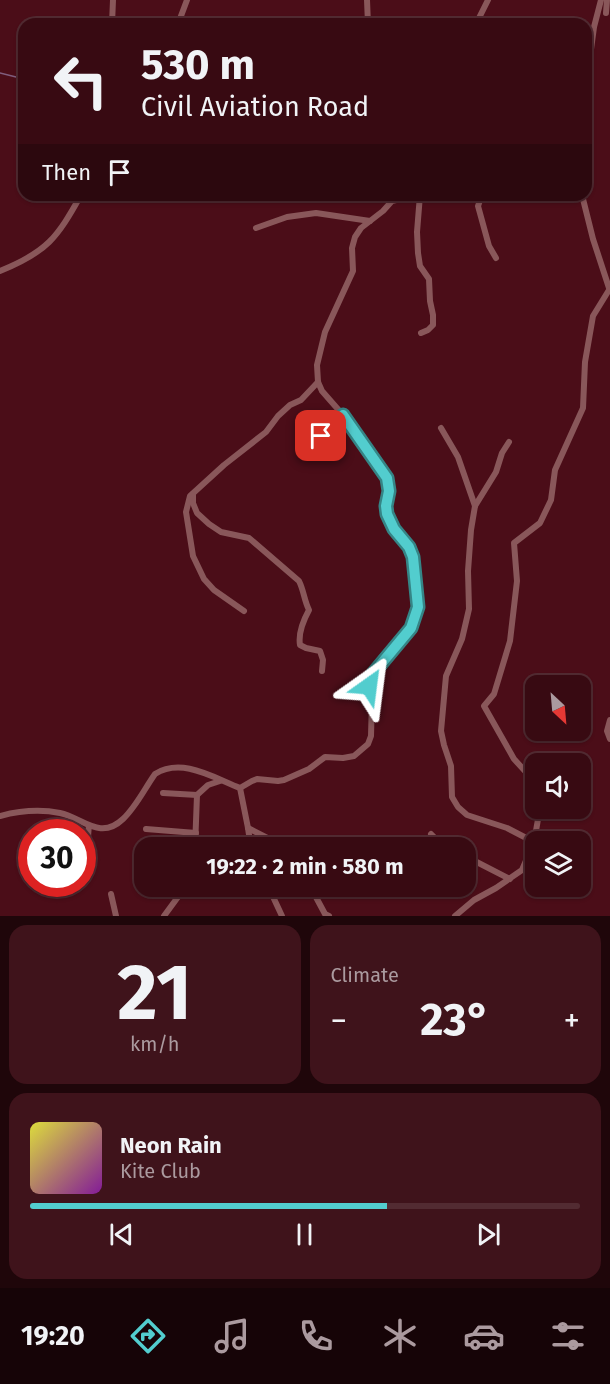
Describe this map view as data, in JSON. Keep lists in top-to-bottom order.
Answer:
{
  "north": "bottom right",
  "page": {
    "turn": ["530 m", "Civil Aviation Road"],
    "then": "Then",
    "limit": "30",
    "trip": "19:22 · 2 min · 580 m",
    "tile": [
      ["21", "km/h"],
      "Climate"
    ],
    "heat": ["−", "23°", "+"],
    "song": ["Neon Rain", "Kite Club"],
    "tabs": "19:20"
  }
}
